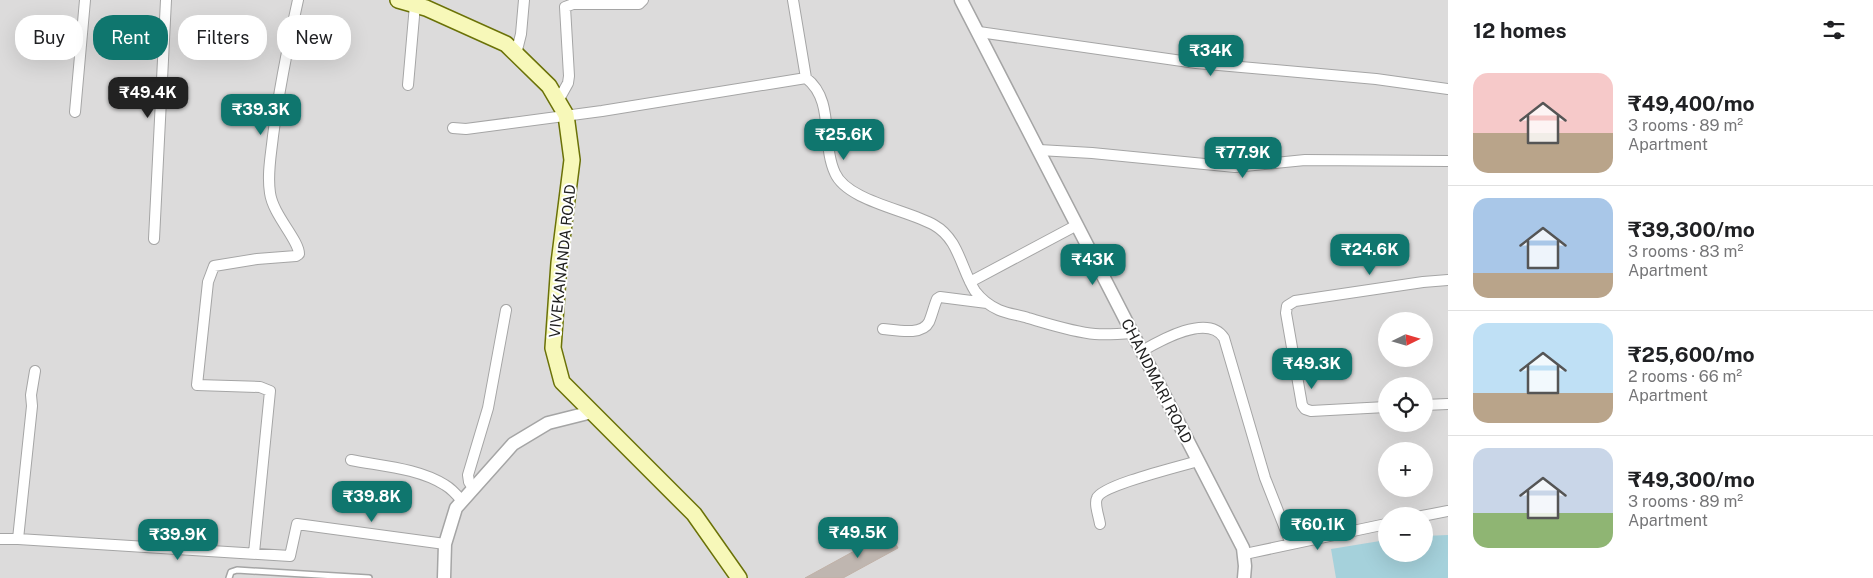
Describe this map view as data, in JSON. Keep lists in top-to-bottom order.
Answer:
{
  "streets": {
    "main road": ["VIVEKANANDA ROAD"],
    "street": ["CHANDMARI ROAD"]
  },
  "north": "right",
  "page": {
    "heading": "12 homes",
    "chip": [
      "Buy",
      "Rent",
      "Filters",
      "New"
    ],
    "price": [
      "₹34K",
      "₹49.4K",
      "₹39.3K",
      "₹25.6K",
      "₹77.9K",
      "₹24.6K",
      "₹43K",
      "₹49.3K",
      "₹39.8K",
      "₹60.1K",
      "₹49.5K",
      "₹39.9K"
    ],
    "list": [
      {
        "name": "₹49,400/mo",
        "note": "3 rooms · 89 m² · Apartment"
      },
      {
        "name": "₹39,300/mo",
        "note": "3 rooms · 83 m² · Apartment"
      },
      {
        "name": "₹25,600/mo",
        "note": "2 rooms · 66 m² · Apartment"
      },
      {
        "name": "₹49,300/mo",
        "note": "3 rooms · 89 m² · Apartment"
      }
    ],
    "map_buttons": ["+", "−"]
  }
}
